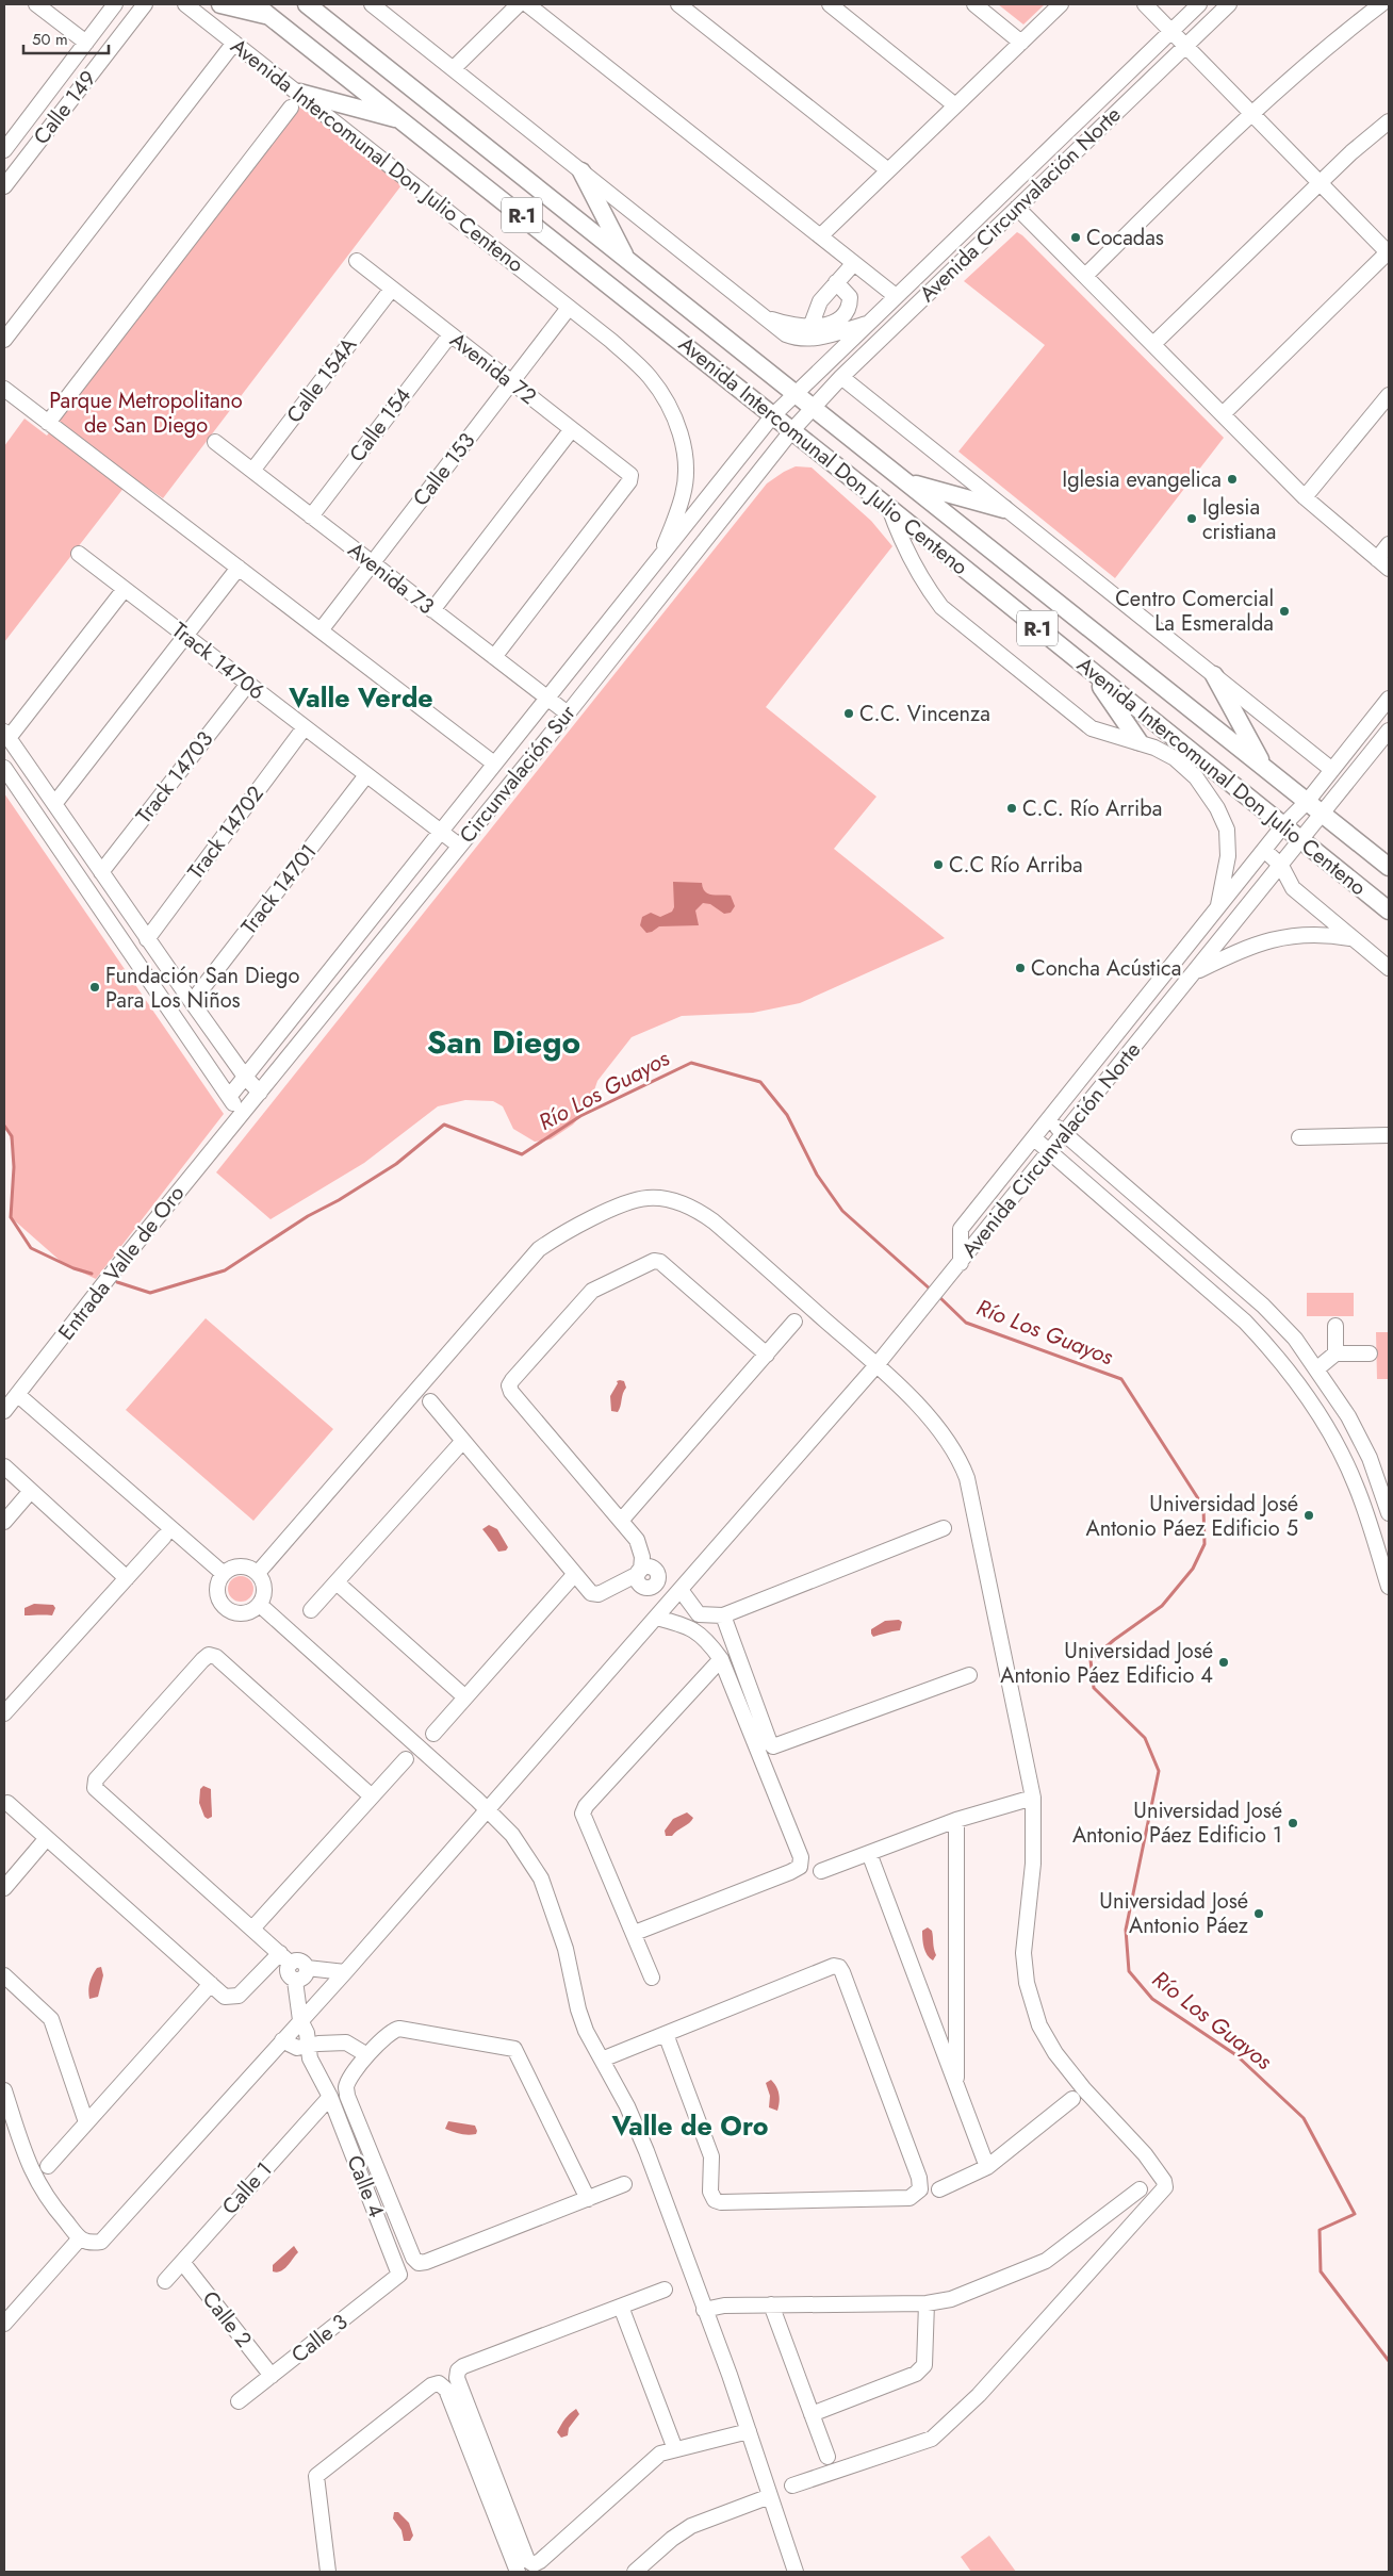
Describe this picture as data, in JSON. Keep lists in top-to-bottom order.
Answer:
{
  "streets": {
    "main road": ["Avenida Intercomunal Don Julio Centeno", "R-1"],
    "street": [
      "Calle 149",
      "Avenida Circunvalación Norte",
      "Avenida 72",
      "Calle 154A",
      "Calle 154",
      "Calle 153",
      "Avenida 73",
      "Track 14706",
      "Circunvalación Sur",
      "Track 14703",
      "Track 14702",
      "Track 14701",
      "Entrada Valle de Oro",
      "Calle 4",
      "Calle 1",
      "Calle 2",
      "Calle 3"
    ]
  },
  "crossings": [
    ["Avenida Intercomunal Don Julio Centeno", "Avenida Circunvalación Norte"],
    ["Avenida Intercomunal Don Julio Centeno", "Calle 153"],
    ["Avenida Intercomunal Don Julio Centeno", "Circunvalación Sur"],
    ["Avenida Circunvalación Norte", "Circunvalación Sur"],
    ["Avenida 72", "Calle 154A"],
    ["Avenida 72", "Calle 154"],
    ["Avenida 72", "Calle 153"],
    ["Avenida 72", "Avenida 73"],
    ["Calle 154A", "Avenida 73"],
    ["Calle 154", "Avenida 73"],
    ["Calle 153", "Avenida 73"],
    ["Avenida 73", "Circunvalación Sur"],
    ["Track 14706", "Circunvalación Sur"],
    ["Track 14706", "Track 14703"],
    ["Track 14706", "Track 14702"],
    ["Track 14706", "Track 14701"],
    ["Circunvalación Sur", "Entrada Valle de Oro"],
    ["Calle 4", "Calle 1"],
    ["Calle 4", "Calle 3"],
    ["Calle 1", "Calle 2"],
    ["Calle 2", "Calle 3"]
  ],
  "districts": ["Valle Verde", "San Diego", "Valle de Oro"],
  "water": ["Río Los Guayos"],
  "parks": ["Parque Metropolitano de San Diego"],
  "places": [
    "Cocadas",
    "Iglesia evangelica",
    "Iglesia cristiana",
    "Centro Comercial La Esmeralda",
    "C.C. Vincenza",
    "C.C. Río Arriba",
    "C.C Río Arriba",
    "Concha Acústica",
    "Fundación San Diego Para Los Niños",
    "Universidad José Antonio Páez Edificio 5",
    "Universidad José Antonio Páez Edificio 4",
    "Universidad José Antonio Páez Edificio 1",
    "Universidad José Antonio Páez"
  ],
  "scale_bar": "50 m"
}
